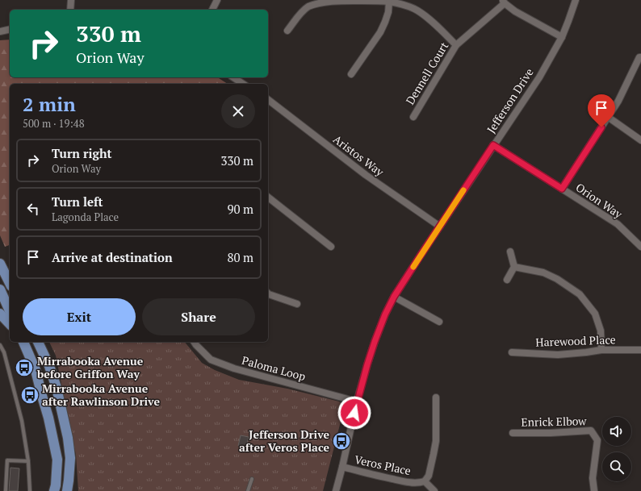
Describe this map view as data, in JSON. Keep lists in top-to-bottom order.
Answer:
{
  "streets": {
    "street": [
      "Dennell Court",
      "Jefferson Drive",
      "Aristos Way",
      "Orion Way",
      "Harewood Place",
      "Paloma Loop",
      "Enrick Elbow",
      "Veros Place"
    ]
  },
  "crossings": [
    ["Jefferson Drive", "Aristos Way"],
    ["Jefferson Drive", "Orion Way"],
    ["Jefferson Drive", "Paloma Loop"],
    ["Jefferson Drive", "Veros Place"]
  ],
  "places": {
    "bus stop": ["Mirrabooka Avenue before Griffon Way", "Mirrabooka Avenue after Rawlinson Drive", "Jefferson Drive after Veros Place"]
  },
  "page": {
    "turn": ["330 m", "Orion Way"],
    "heading": ["2 min", "500 m · 19:48"],
    "list": [
      {
        "name": "Turn right",
        "note": "Orion Way",
        "value": "330 m"
      },
      {
        "name": "Turn left",
        "note": "Lagonda Place",
        "value": "90 m"
      },
      {
        "name": "Arrive at destination",
        "value": "80 m"
      }
    ],
    "buttons": ["Exit", "Share"]
  }
}
